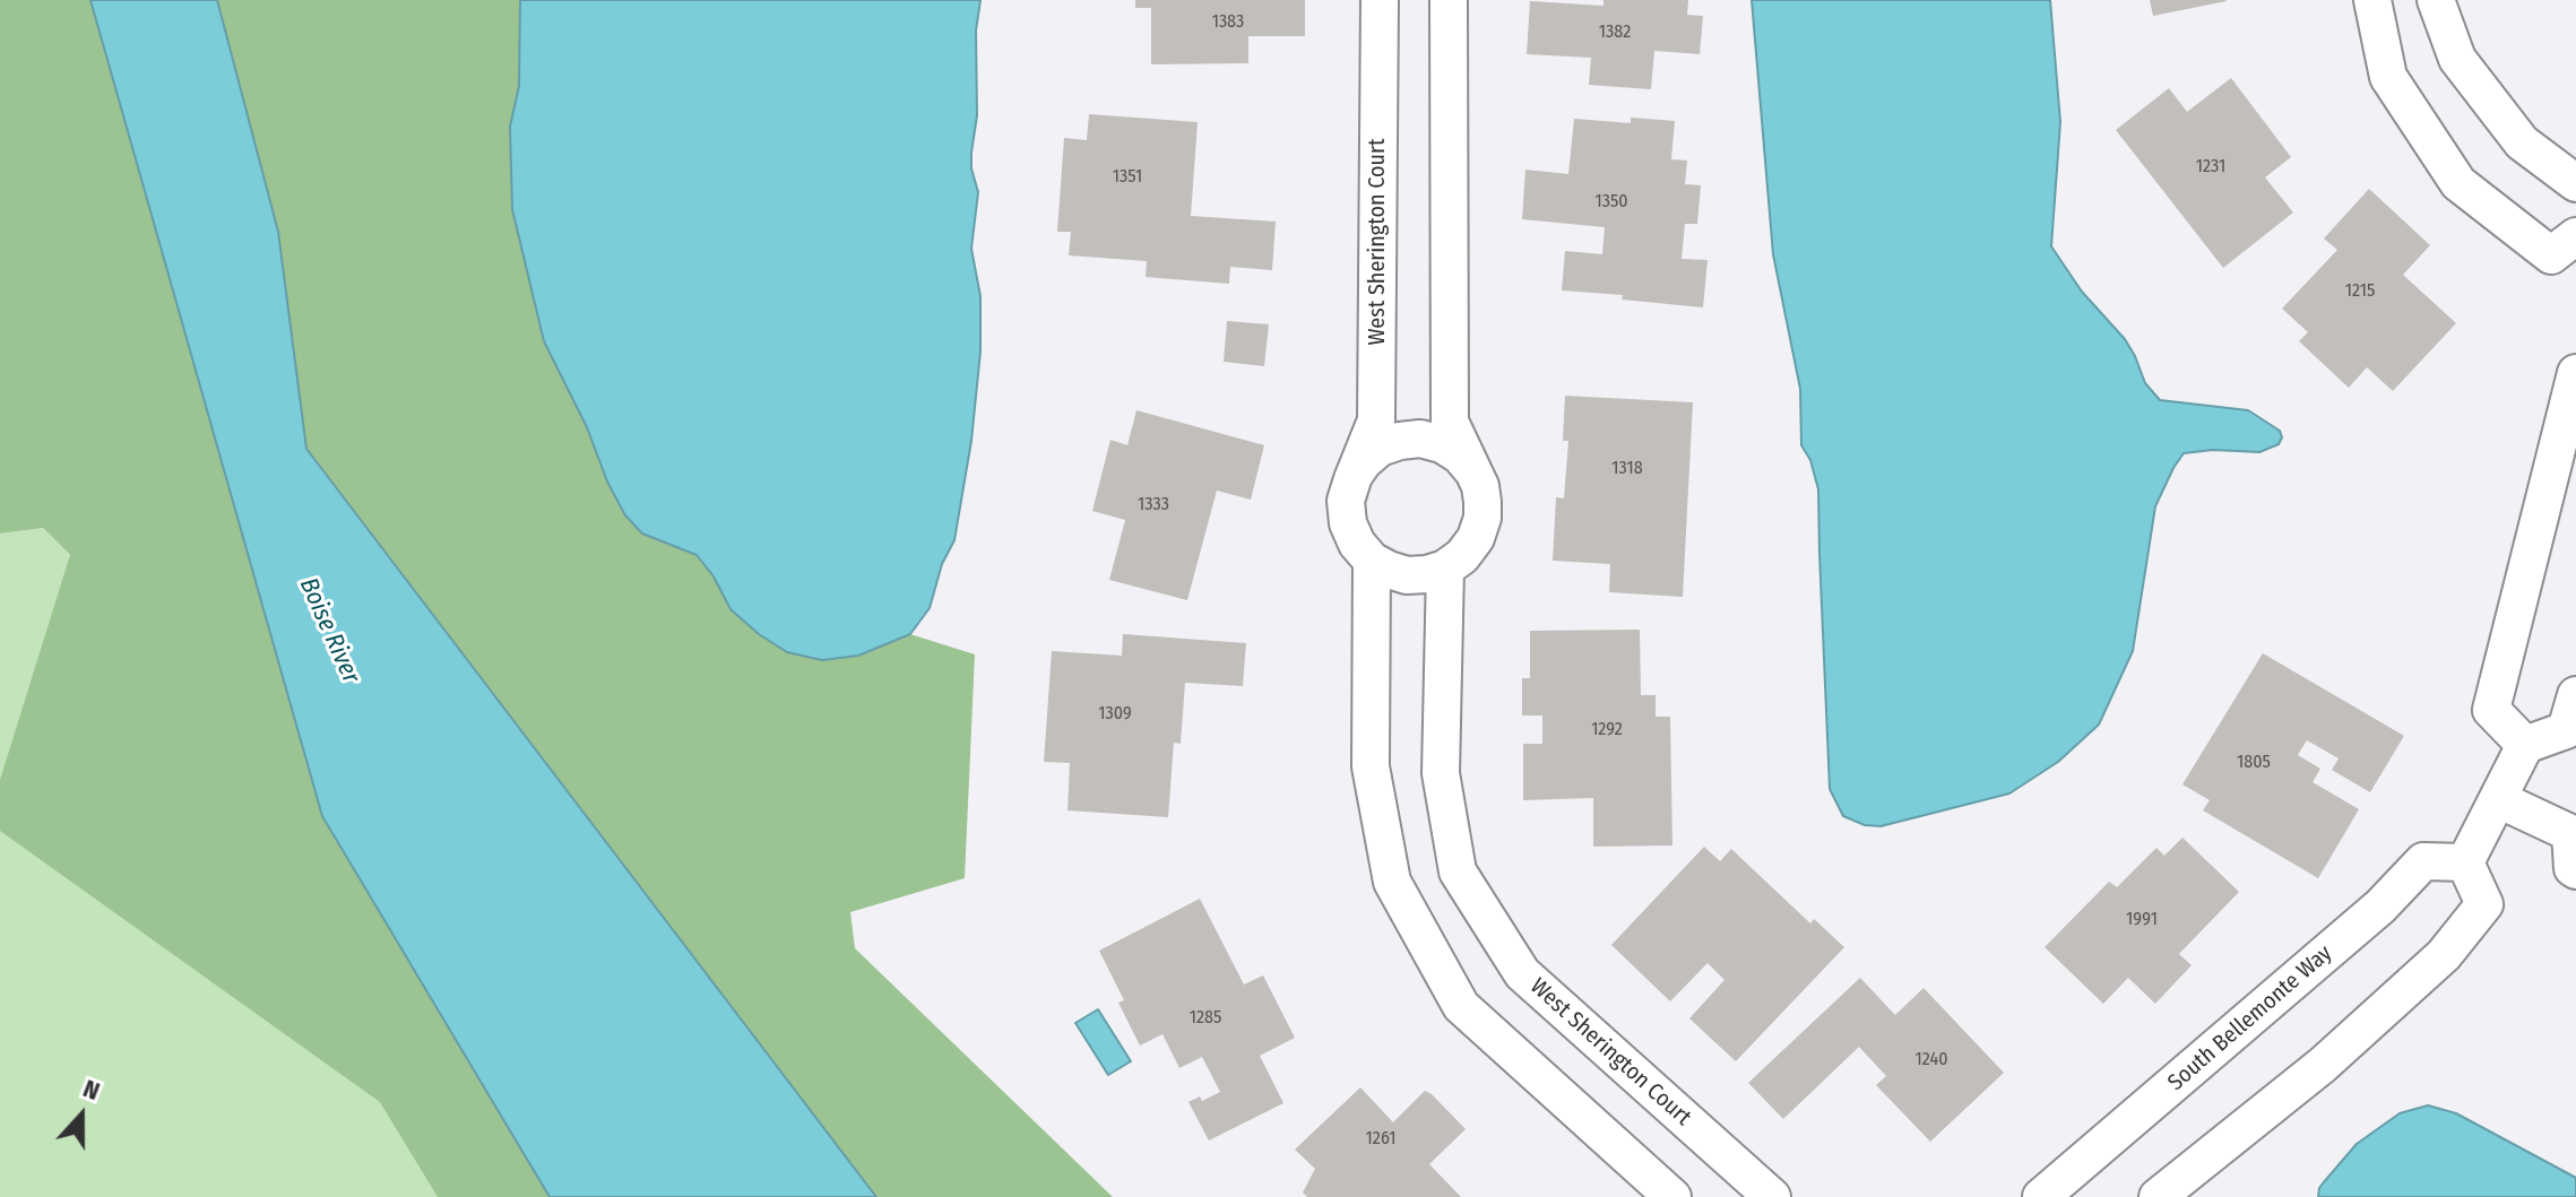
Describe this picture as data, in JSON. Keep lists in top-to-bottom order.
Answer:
{
  "streets": {
    "street": ["West Sherington Court", "South Bellemonte Way"]
  },
  "water": ["Boise River"],
  "house_numbers": [
    "1383",
    "1382",
    "1231",
    "1351",
    "1350",
    "1215",
    "1318",
    "1333",
    "1309",
    "1292",
    "1805",
    "1991",
    "1285",
    "1240",
    "1261"
  ],
  "north": "top"
}
